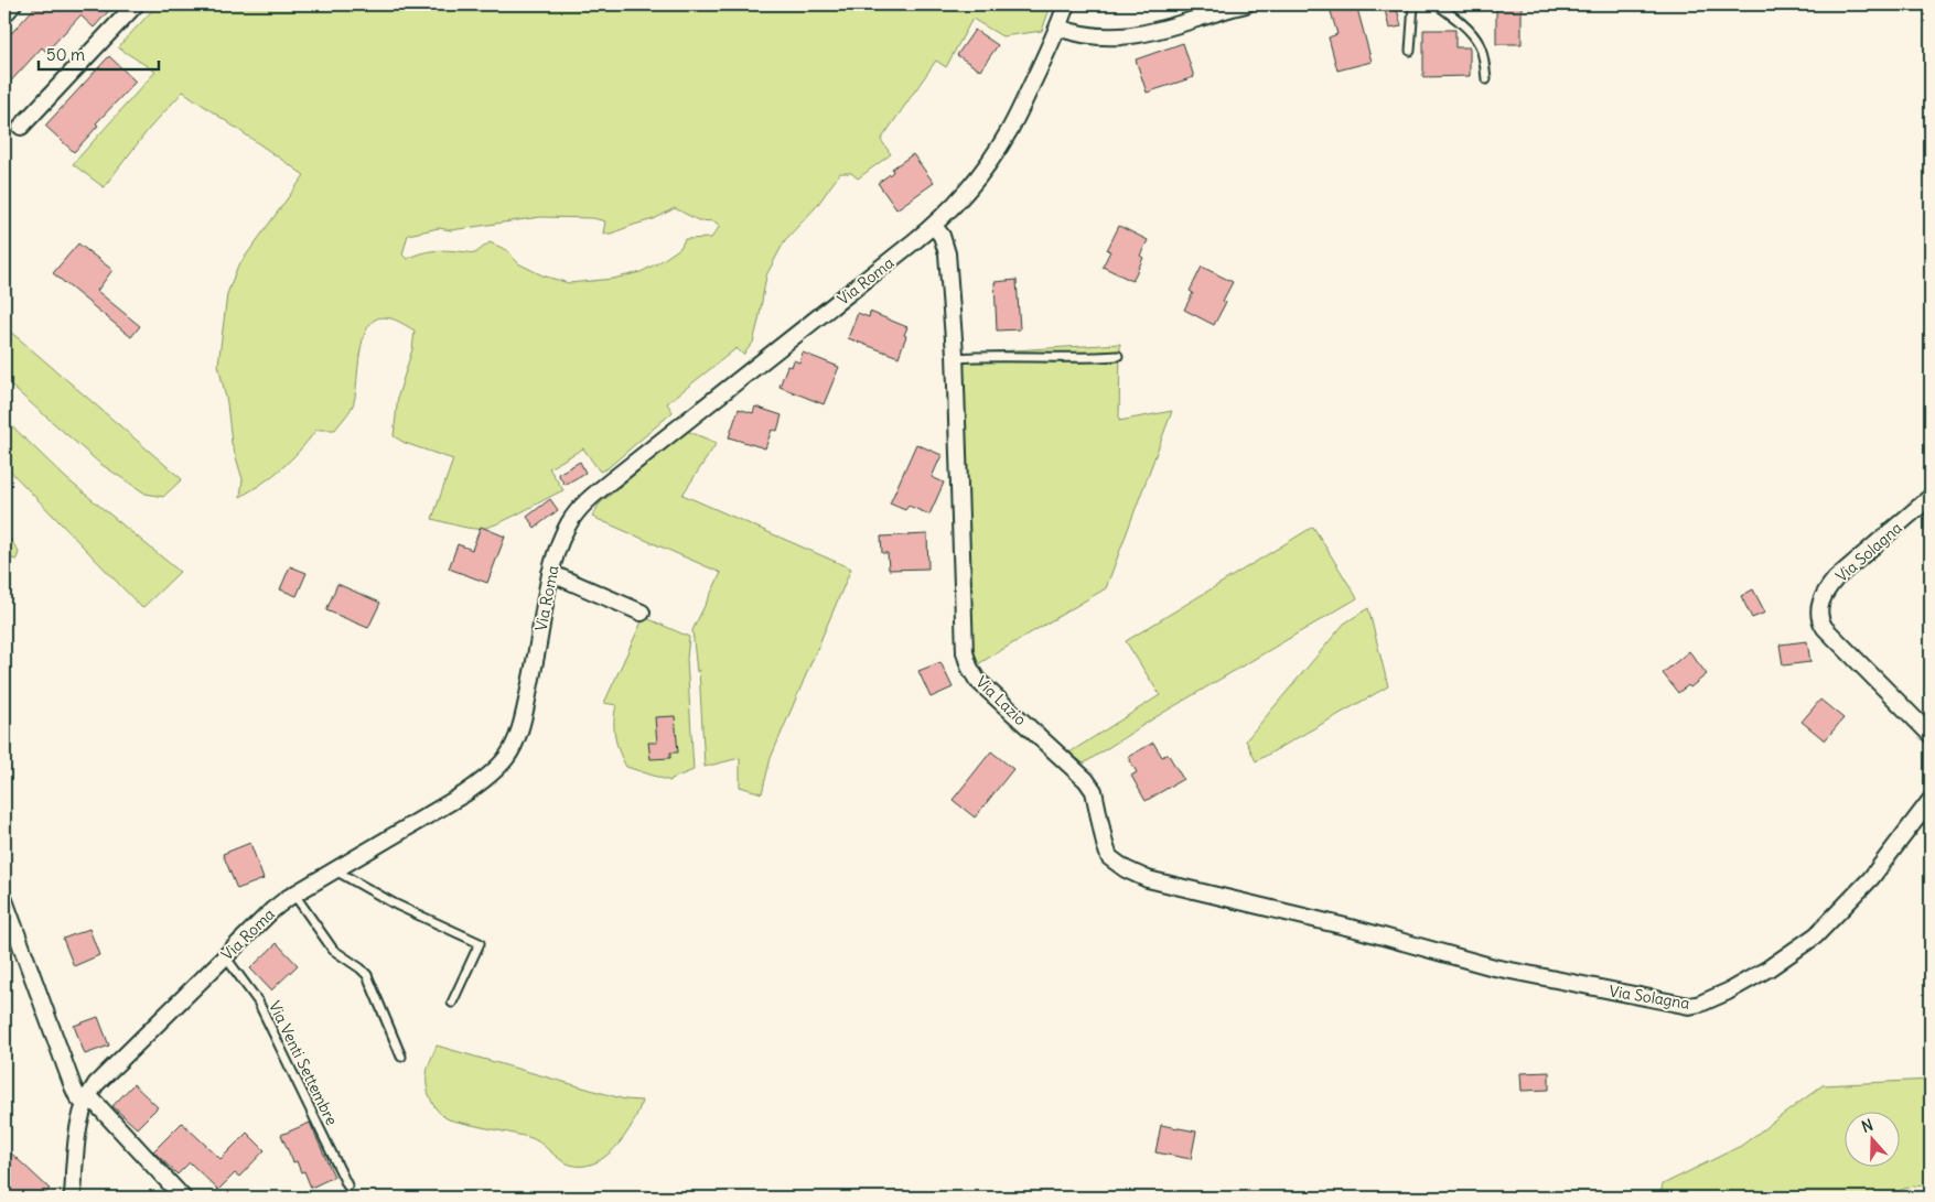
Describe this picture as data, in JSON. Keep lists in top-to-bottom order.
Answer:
{
  "streets": {
    "street": ["Via Roma", "Via Solagna", "Via Lazio"],
    "lane": ["Via Venti Settembre"]
  },
  "crossings": [
    ["Via Roma", "Via Lazio"],
    ["Via Roma", "Via Venti Settembre"],
    ["Via Solagna", "Via Lazio"]
  ],
  "scale_bar": "50 m",
  "north": "top"
}
